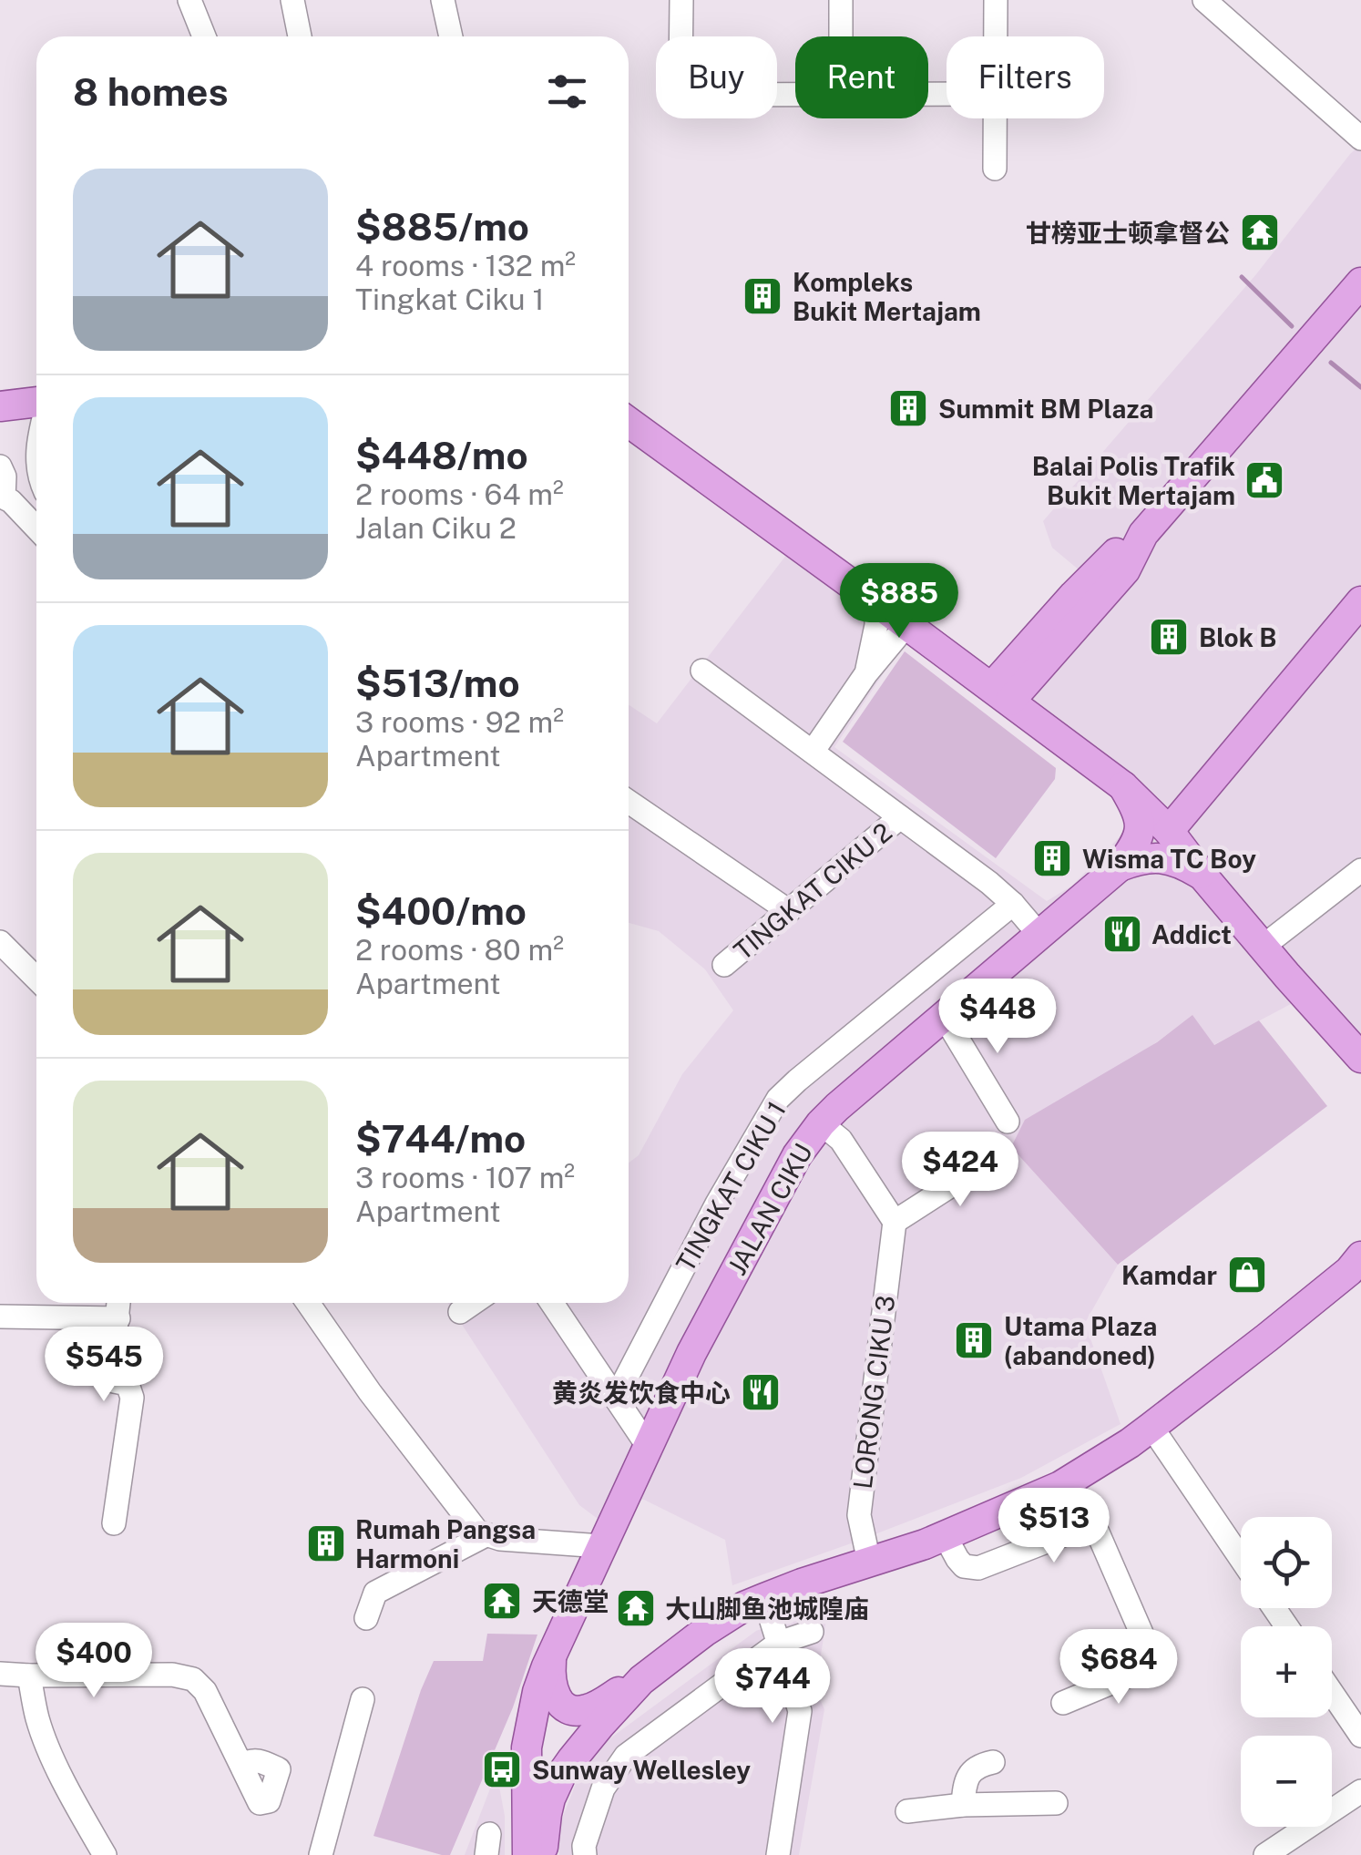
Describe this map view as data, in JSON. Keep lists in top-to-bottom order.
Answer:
{
  "streets": {
    "main road": ["JALAN CIKU"],
    "street": ["TINGKAT CIKU 2", "TINGKAT CIKU 1", "LORONG CIKU 3"]
  },
  "places": {
    "temple": ["甘榜亚士顿拿督公", "天德堂", "大山脚鱼池城隍庙"],
    "building": [
      "Kompleks Bukit Mertajam",
      "Summit BM Plaza",
      "Blok B",
      "Wisma TC Boy",
      "Utama Plaza (abandoned)",
      "Rumah Pangsa Harmoni"
    ],
    "public building": ["Balai Polis Trafik Bukit Mertajam"],
    "restaurant": ["Addict", "黄炎发饮食中心"],
    "shop": ["Kamdar"],
    "bus stop": ["Sunway Wellesley"]
  },
  "page": {
    "chip": ["Buy", "Rent", "Filters"],
    "heading": "8 homes",
    "list": [
      {
        "name": "$885/mo",
        "note": "4 rooms · 132 m² · Tingkat Ciku 1"
      },
      {
        "name": "$448/mo",
        "note": "2 rooms · 64 m² · Jalan Ciku 2"
      },
      {
        "name": "$513/mo",
        "note": "3 rooms · 92 m² · Apartment"
      },
      {
        "name": "$400/mo",
        "note": "2 rooms · 80 m² · Apartment"
      },
      {
        "name": "$744/mo",
        "note": "3 rooms · 107 m² · Apartment"
      }
    ],
    "price": [
      "$885",
      "$448",
      "$424",
      "$545",
      "$513",
      "$400",
      "$684",
      "$744"
    ],
    "map_buttons": ["+", "−"]
  }
}
